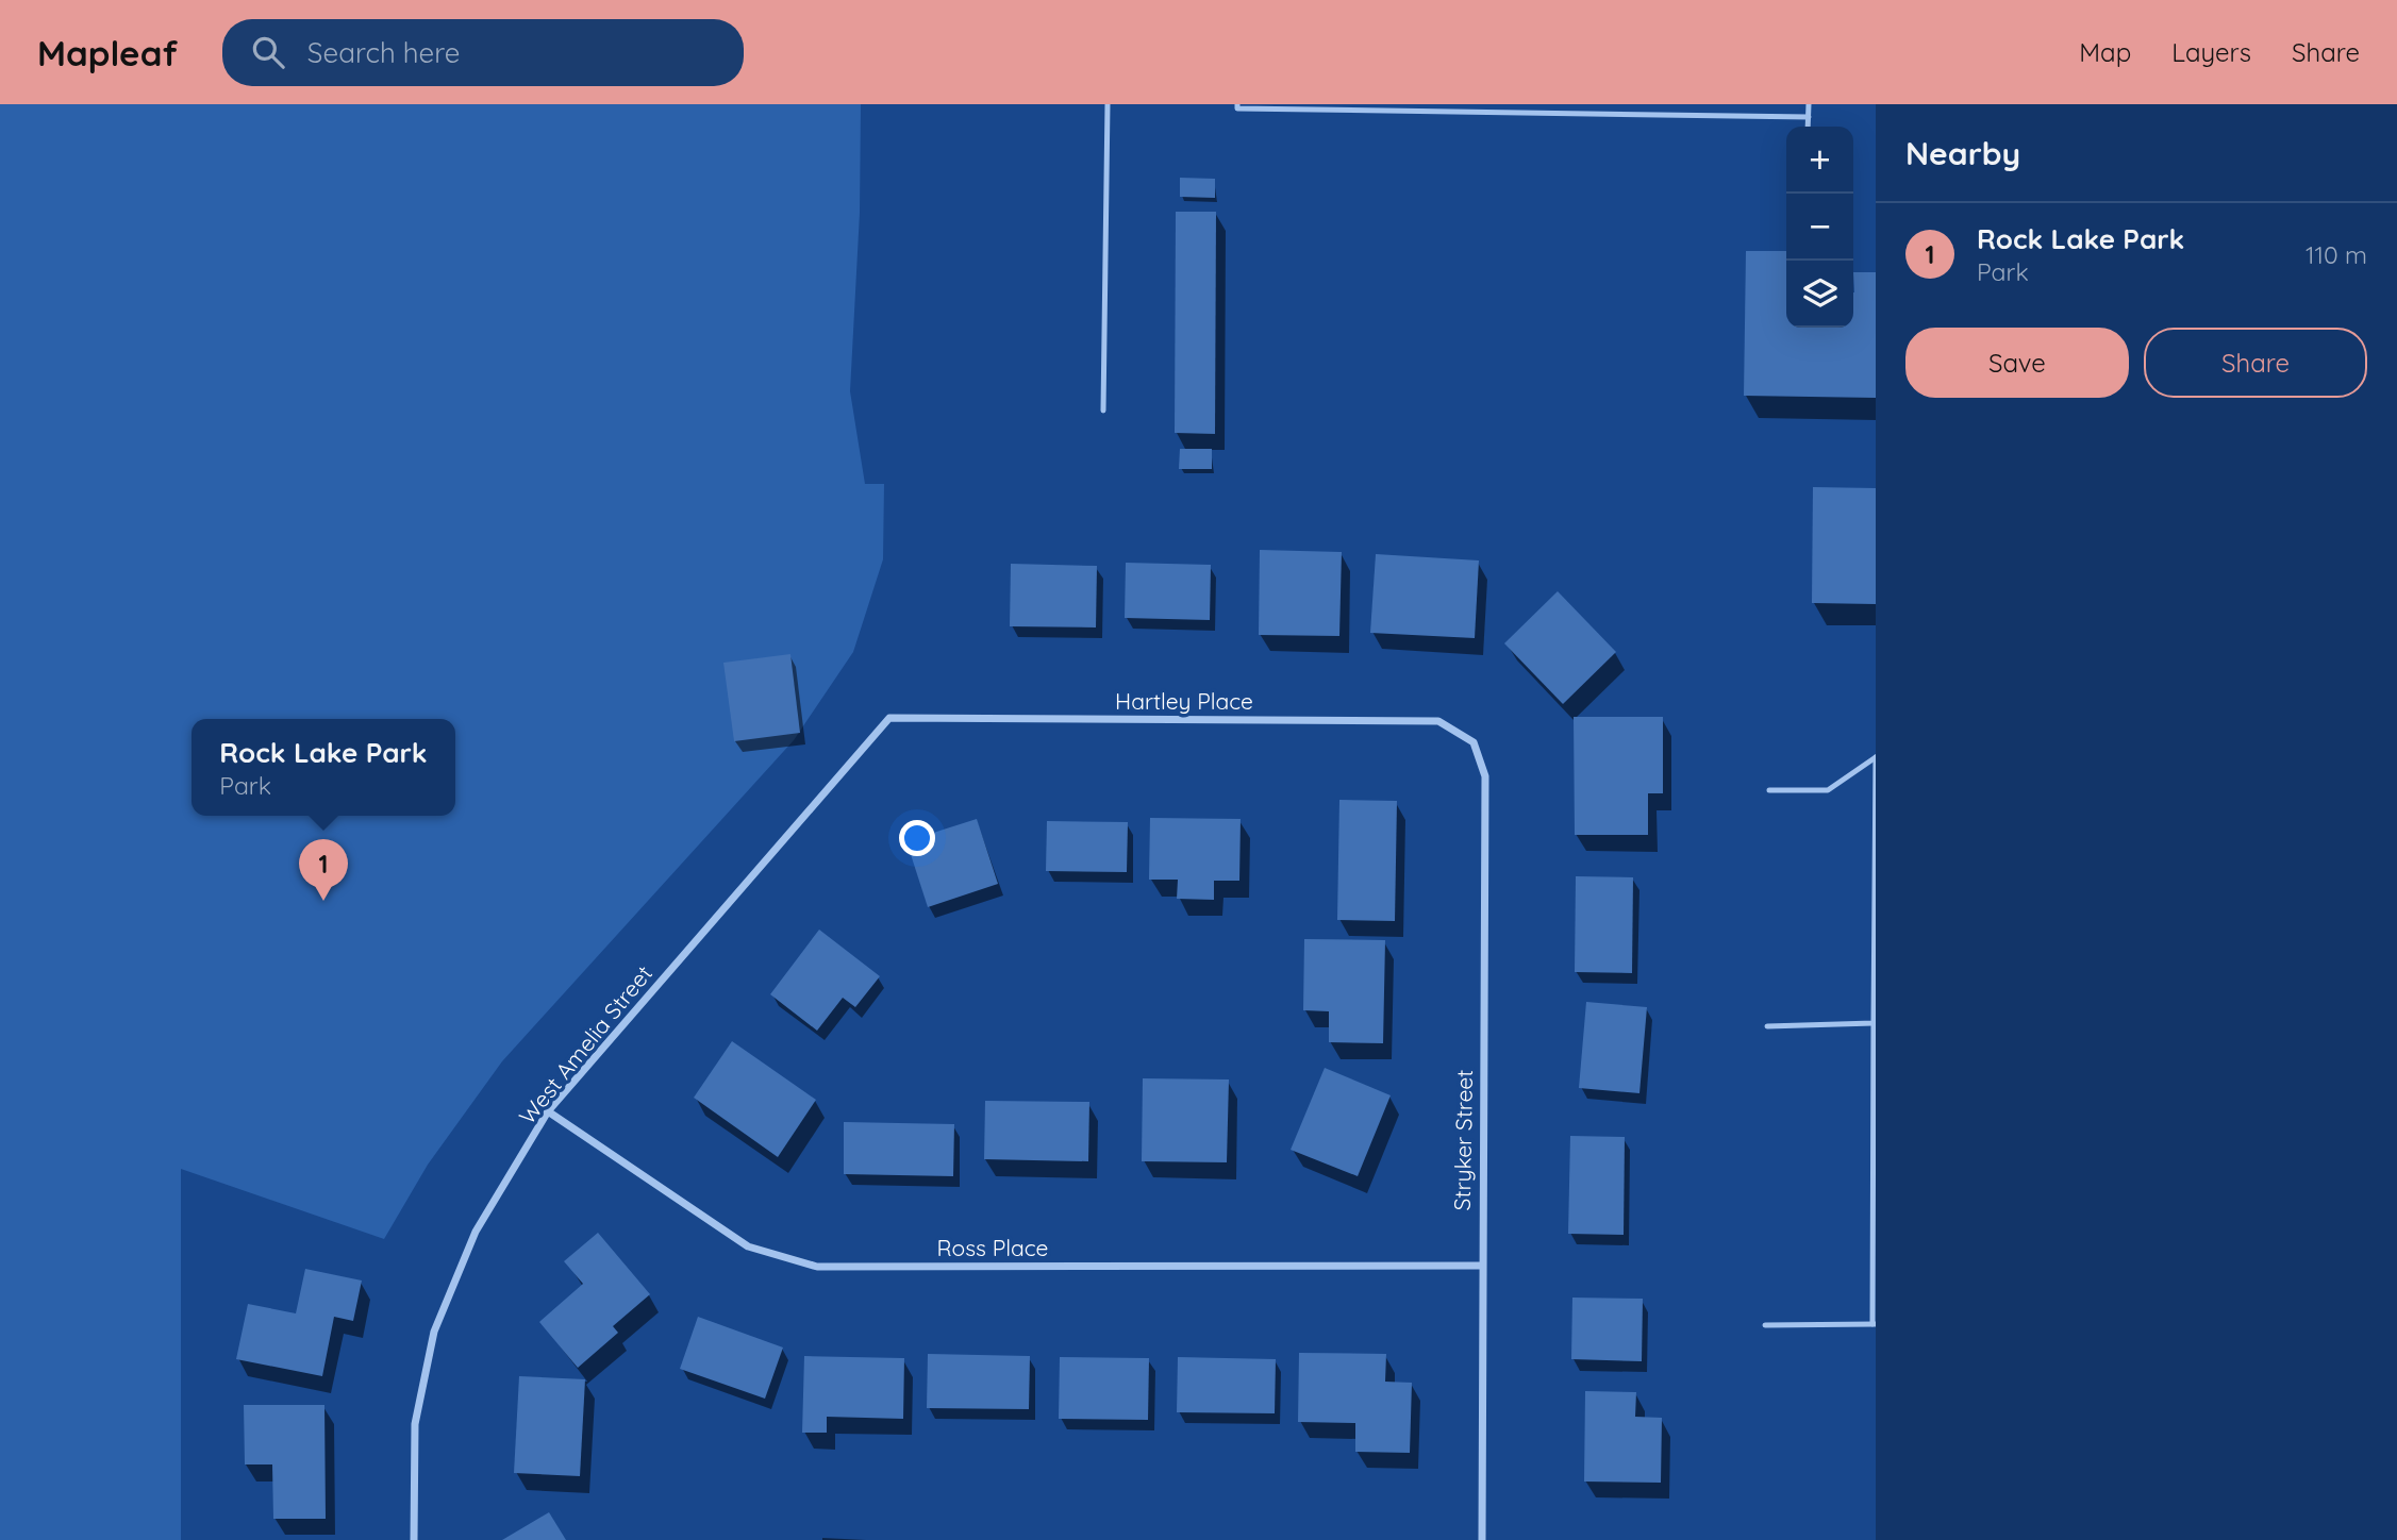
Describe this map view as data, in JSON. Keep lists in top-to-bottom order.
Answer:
{
  "streets": {
    "street": [
      "Hartley Place",
      "West Amelia Street",
      "Stryker Street",
      "Ross Place"
    ]
  },
  "crossings": [
    ["Hartley Place", "West Amelia Street"],
    ["Hartley Place", "Stryker Street"],
    ["West Amelia Street", "Ross Place"],
    ["Stryker Street", "Ross Place"]
  ],
  "page": {
    "header": "Mapleaf",
    "search": "Search here",
    "nav": ["Map", "Layers", "Share"],
    "heading": "Nearby",
    "map_buttons": ["+", "−"],
    "list": [
      {
        "mark": "1",
        "name": "Rock Lake Park",
        "note": "Park",
        "value": "110 m"
      }
    ],
    "buttons": ["Save", "Share"],
    "popup": ["Rock Lake Park", "Park"],
    "pins": "1"
  }
}
